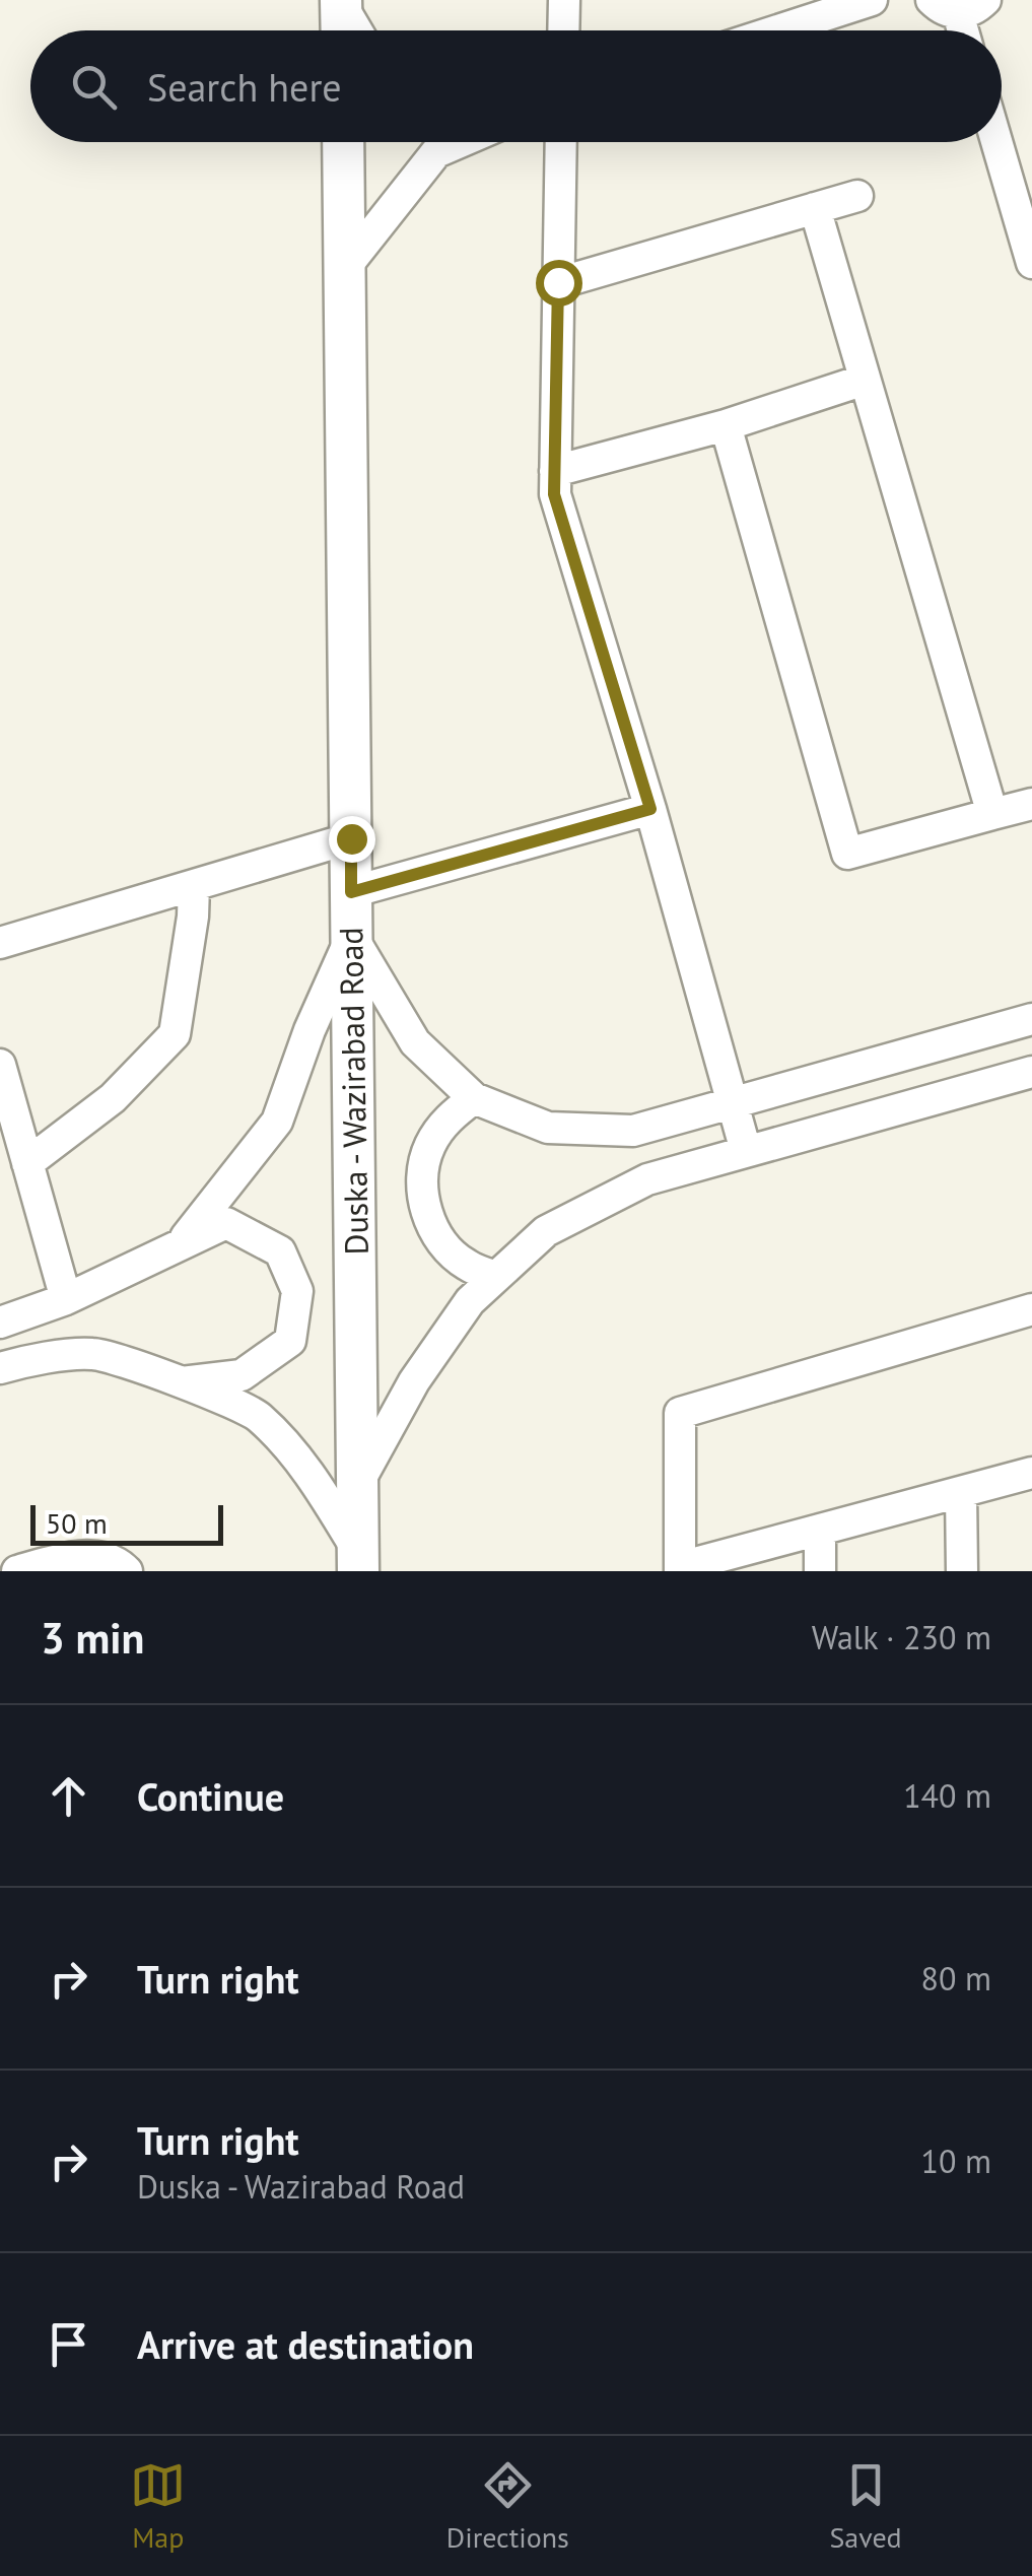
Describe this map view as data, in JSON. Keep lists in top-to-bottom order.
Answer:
{
  "streets": {
    "main road": ["Duska - Wazirabad Road"]
  },
  "scale_bar": "50 m",
  "page": {
    "search": "Search here",
    "scale": "50 m",
    "heading": ["3 min", "Walk · 230 m"],
    "list": [
      ["Continue", "140 m"],
      ["Turn right", "80 m"],
      ["Turn right", "Duska - Wazirabad Road", "10 m"],
      "Arrive at destination"
    ],
    "nav": ["Map", "Directions", "Saved"]
  }
}
